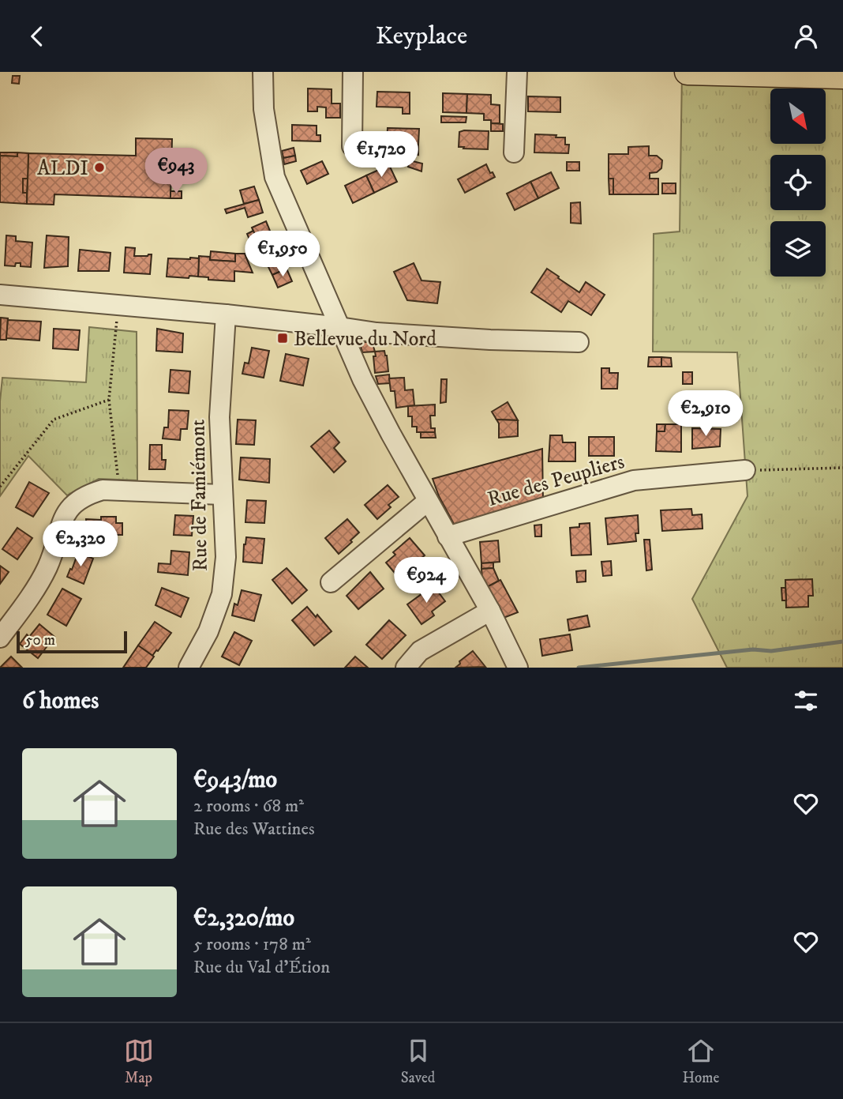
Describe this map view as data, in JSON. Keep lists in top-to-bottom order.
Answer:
{
  "streets": {
    "street": ["Rue des Peupliers", "Rue de Famiémont"]
  },
  "places": {
    "other": ["ALDI"],
    "transit": ["Bellevue du Nord"]
  },
  "scale_bar": "50 m",
  "north": "bottom right",
  "page": {
    "header": "Keyplace",
    "price": [
      "€1,720",
      "€943",
      "€1,950",
      "€2,910",
      "€2,320",
      "€924"
    ],
    "scale": "50 m",
    "heading": "6 homes",
    "list": [
      {
        "name": "€943/mo",
        "note": "2 rooms · 68 m² · Rue des Wattines"
      },
      {
        "name": "€2,320/mo",
        "note": "5 rooms · 178 m² · Rue du Val d'Étion"
      }
    ],
    "tabs": ["Map", "Saved", "Home"]
  }
}
